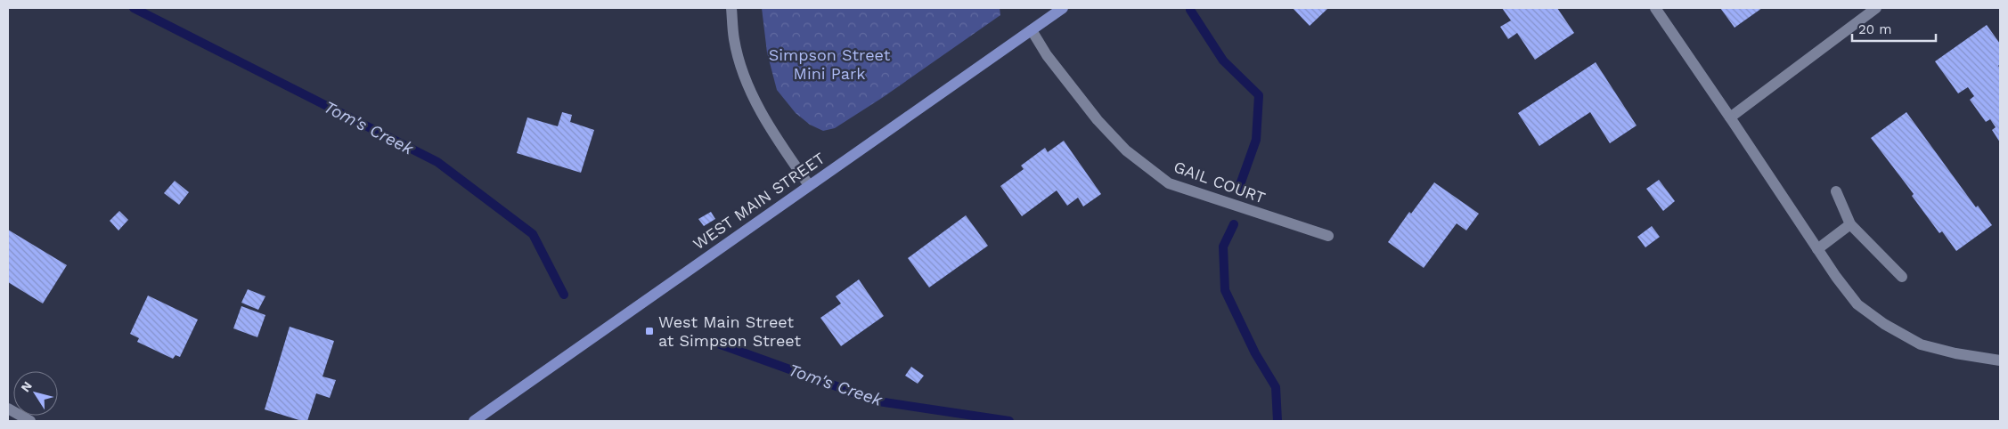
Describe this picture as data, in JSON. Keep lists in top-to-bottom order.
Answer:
{
  "streets": {
    "main road": ["WEST MAIN STREET"],
    "street": ["GAIL COURT"]
  },
  "crossings": [
    ["GAIL COURT", "WEST MAIN STREET"]
  ],
  "water": ["Tom's Creek"],
  "parks": ["Simpson Street Mini Park"],
  "places": {
    "transit": ["West Main Street at Simpson Street"]
  },
  "scale_bar": "20 m",
  "north": "top left"
}
